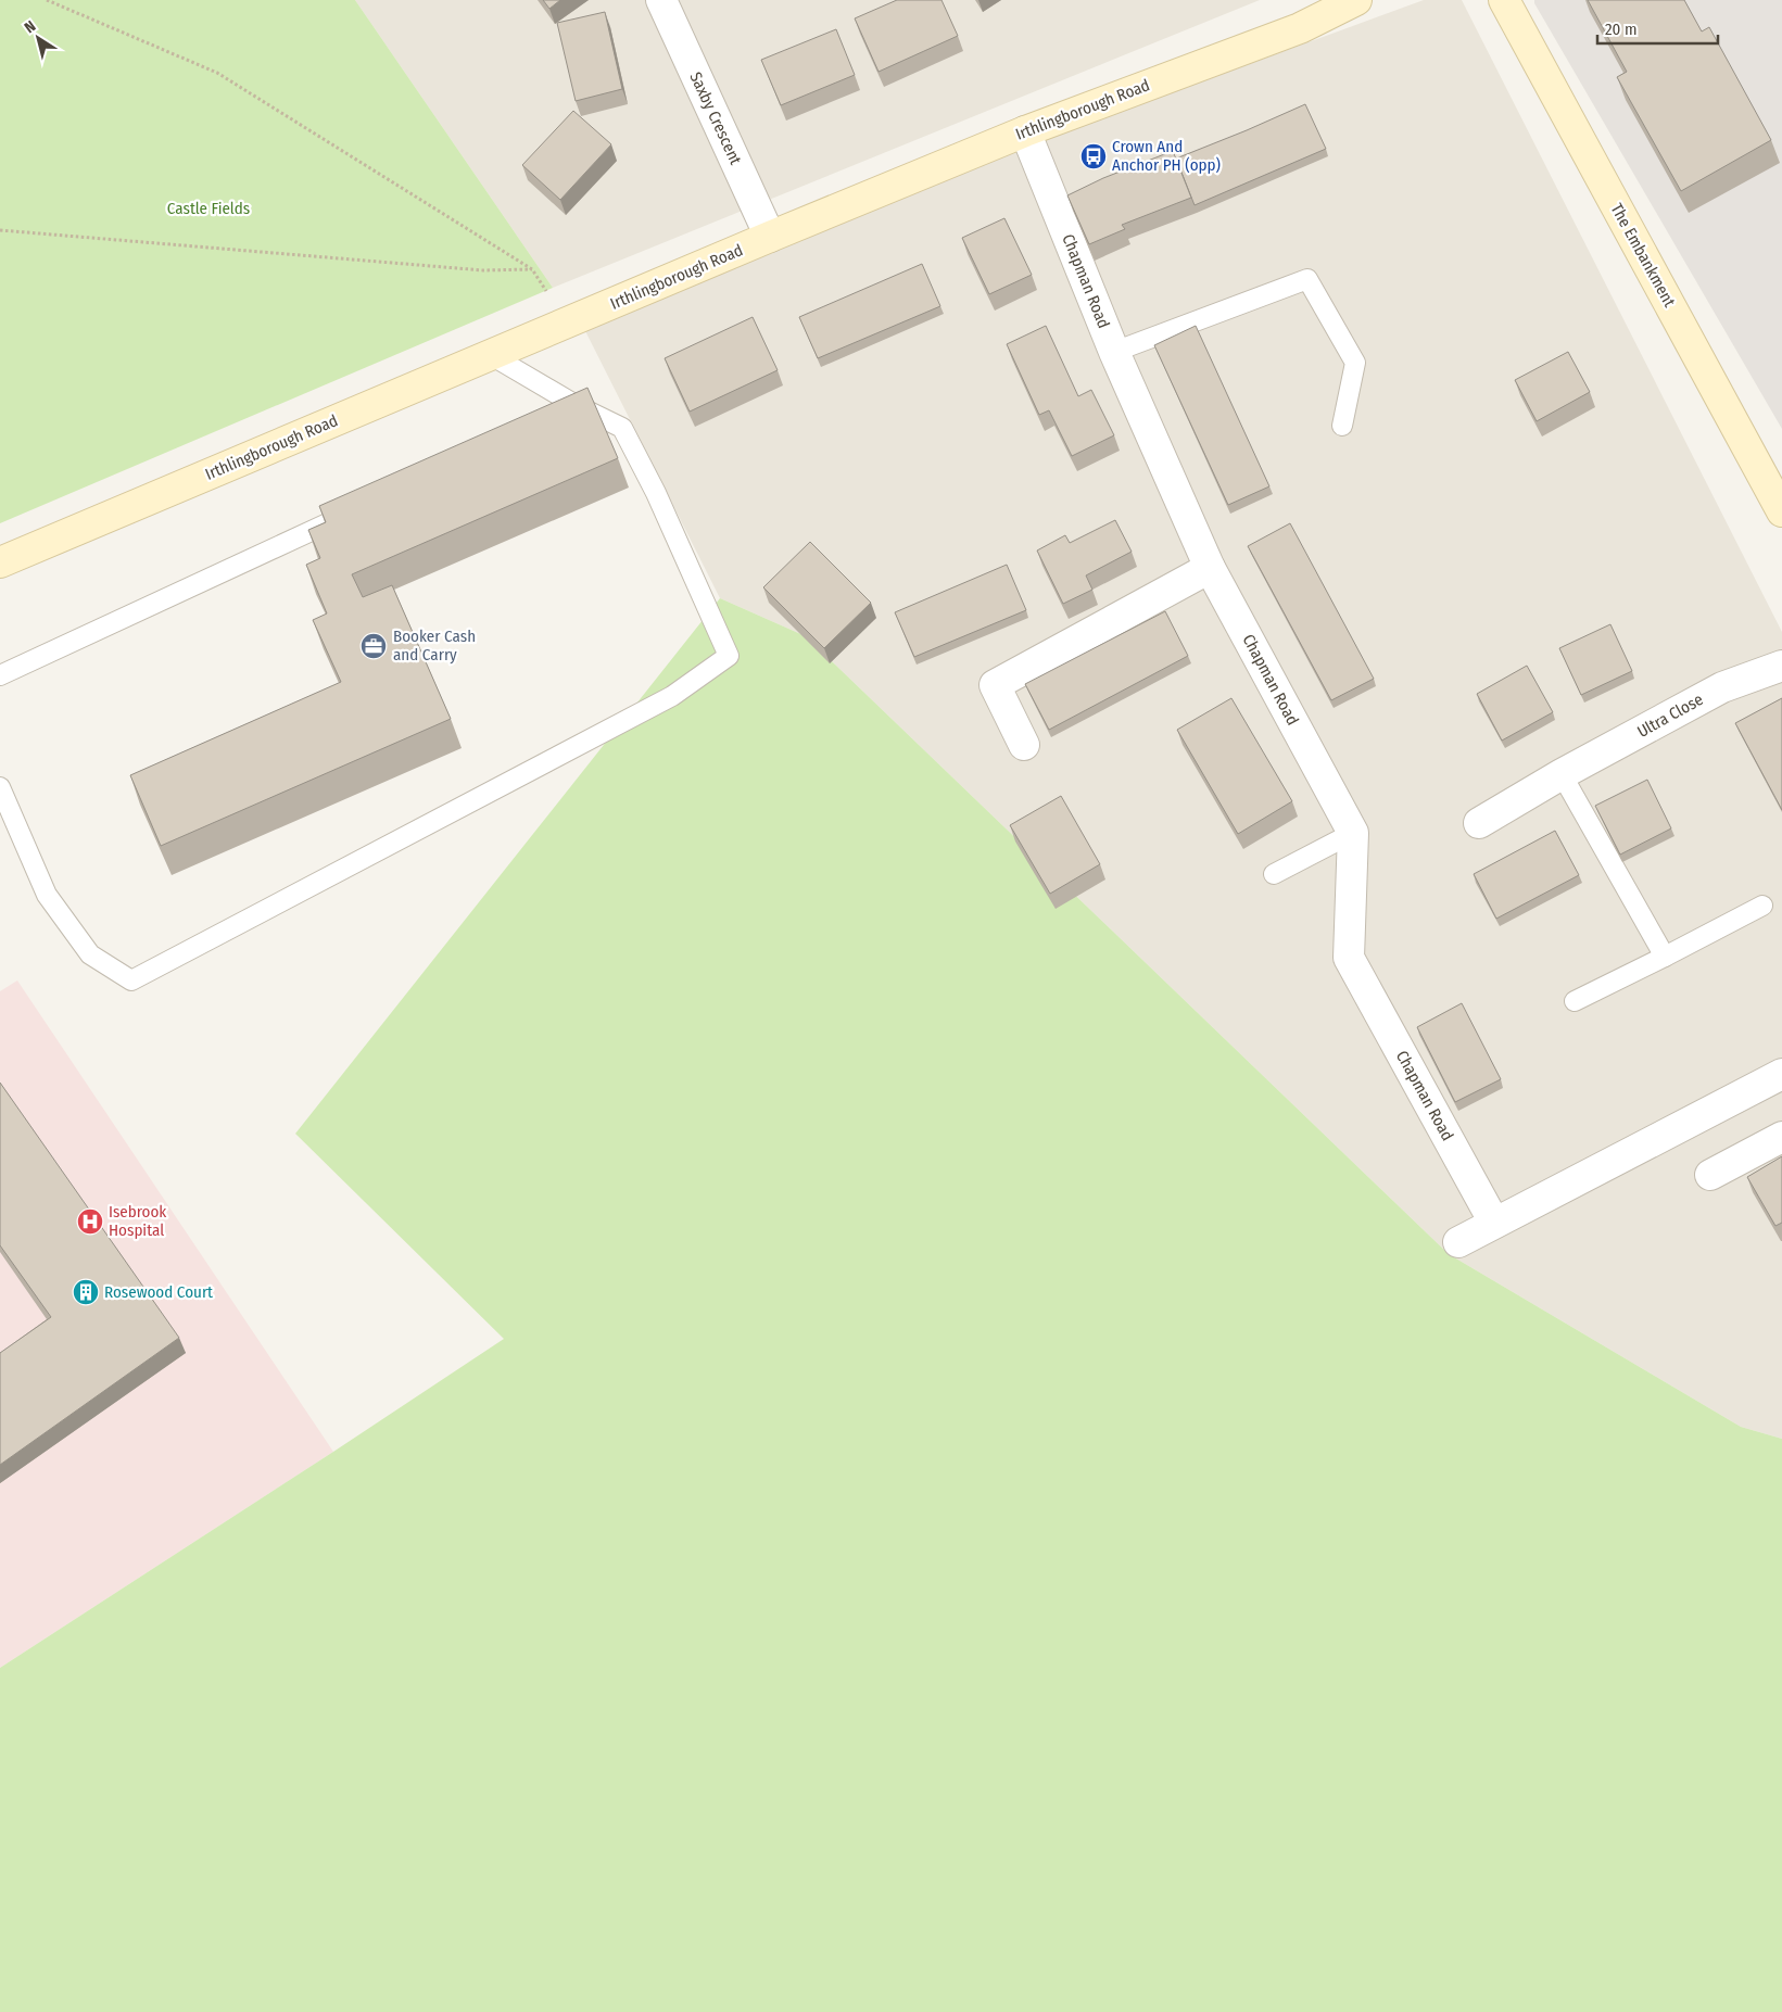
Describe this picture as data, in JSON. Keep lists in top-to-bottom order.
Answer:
{
  "streets": {
    "main road": ["Irthlingborough Road", "The Embankment"],
    "street": ["Saxby Crescent", "Chapman Road", "Ultra Close"]
  },
  "crossings": [
    ["Irthlingborough Road", "Saxby Crescent"],
    ["Irthlingborough Road", "Chapman Road"]
  ],
  "parks": ["Castle Fields"],
  "places": {
    "bus stop": ["Crown And Anchor PH (opp)"],
    "office": ["Booker Cash and Carry"],
    "hospital": ["Isebrook Hospital"],
    "building": ["Rosewood Court"]
  },
  "scale_bar": "20 m",
  "north": "top left"
}
